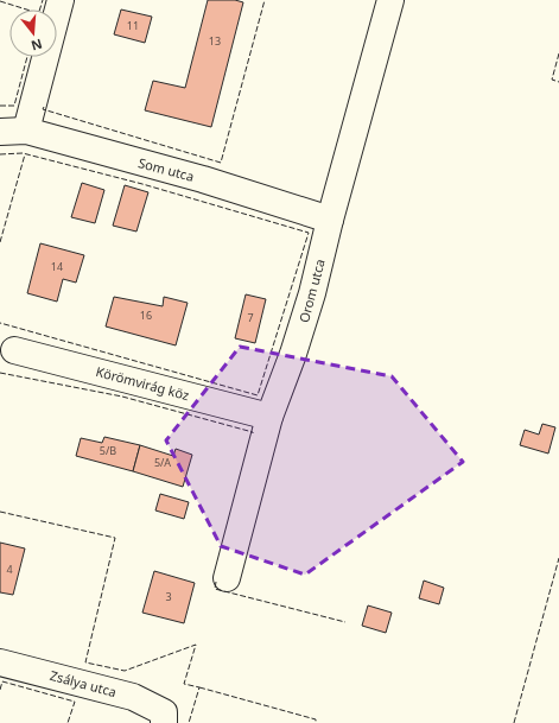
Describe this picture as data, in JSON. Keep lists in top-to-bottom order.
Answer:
{
  "streets": {
    "street": [
      "Som utca",
      "Orom utca",
      "Körömvirág köz",
      "Zsálya utca"
    ]
  },
  "crossings": [
    ["Som utca", "Orom utca"],
    ["Orom utca", "Körömvirág köz"]
  ],
  "house_numbers": [
    "11",
    "13",
    "14",
    "16",
    "7",
    "5/B",
    "5/A",
    "4",
    "3"
  ],
  "north": "bottom"
}
